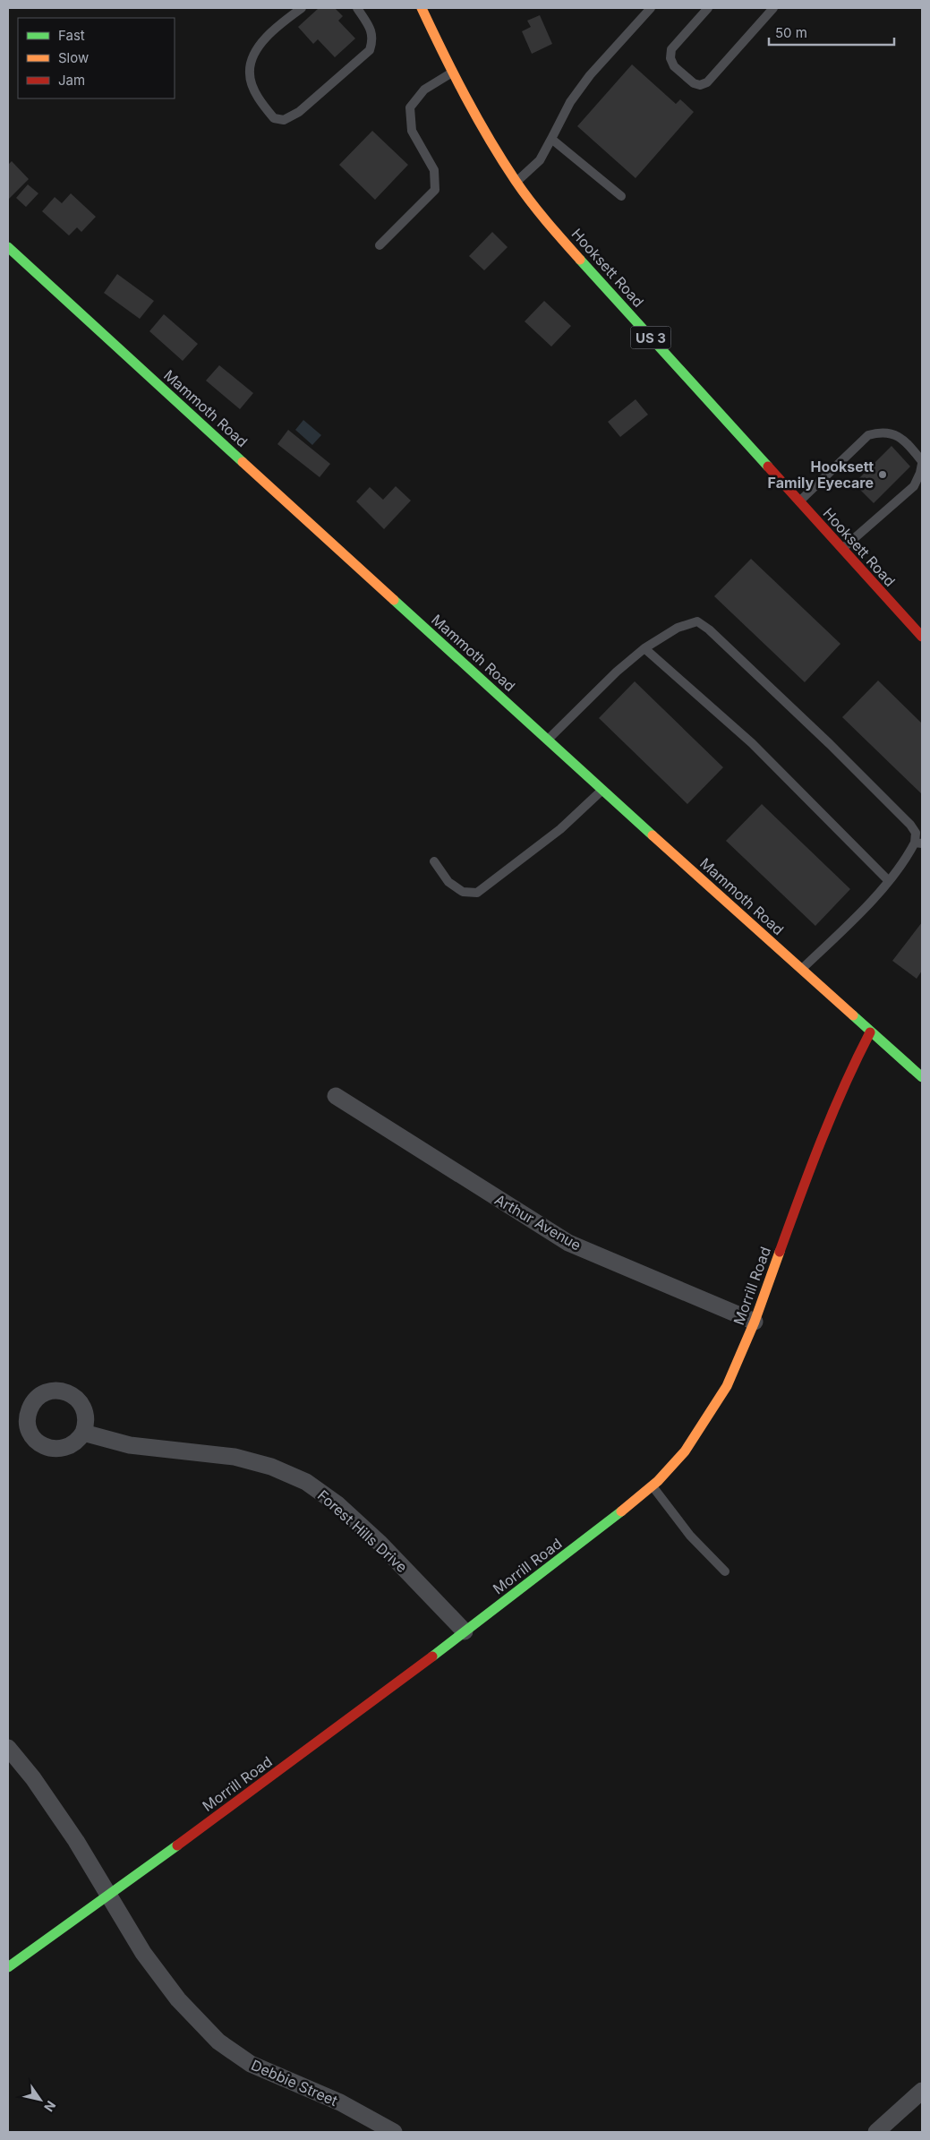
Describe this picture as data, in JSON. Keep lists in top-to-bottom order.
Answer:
{
  "streets": {
    "main road": [
      "Hooksett Road",
      "US 3",
      "Mammoth Road",
      "Morrill Road"
    ],
    "street": ["Arthur Avenue", "Forest Hills Drive", "Debbie Street"]
  },
  "crossings": [
    ["Mammoth Road", "Morrill Road"],
    ["Arthur Avenue", "Morrill Road"],
    ["Morrill Road", "Forest Hills Drive"],
    ["Morrill Road", "Debbie Street"]
  ],
  "places": ["Hooksett Family Eyecare"],
  "legend": ["Fast", "Slow", "Jam"],
  "scale_bar": "50 m",
  "north": "bottom right"
}
